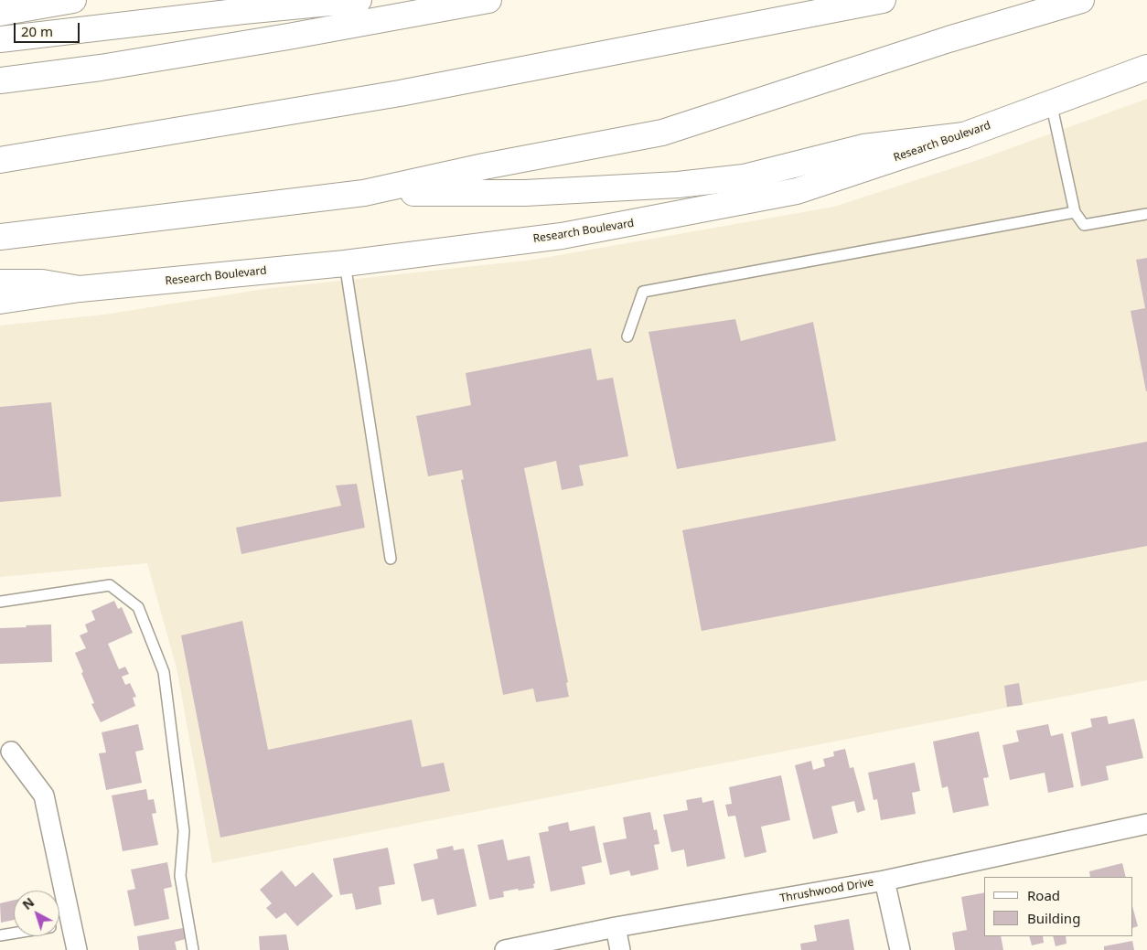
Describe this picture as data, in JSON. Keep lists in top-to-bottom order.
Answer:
{
  "streets": {
    "main road": ["Research Boulevard"],
    "street": ["Thrushwood Drive"]
  },
  "legend": ["Road", "Building"],
  "scale_bar": "20 m",
  "north": "top left"
}
